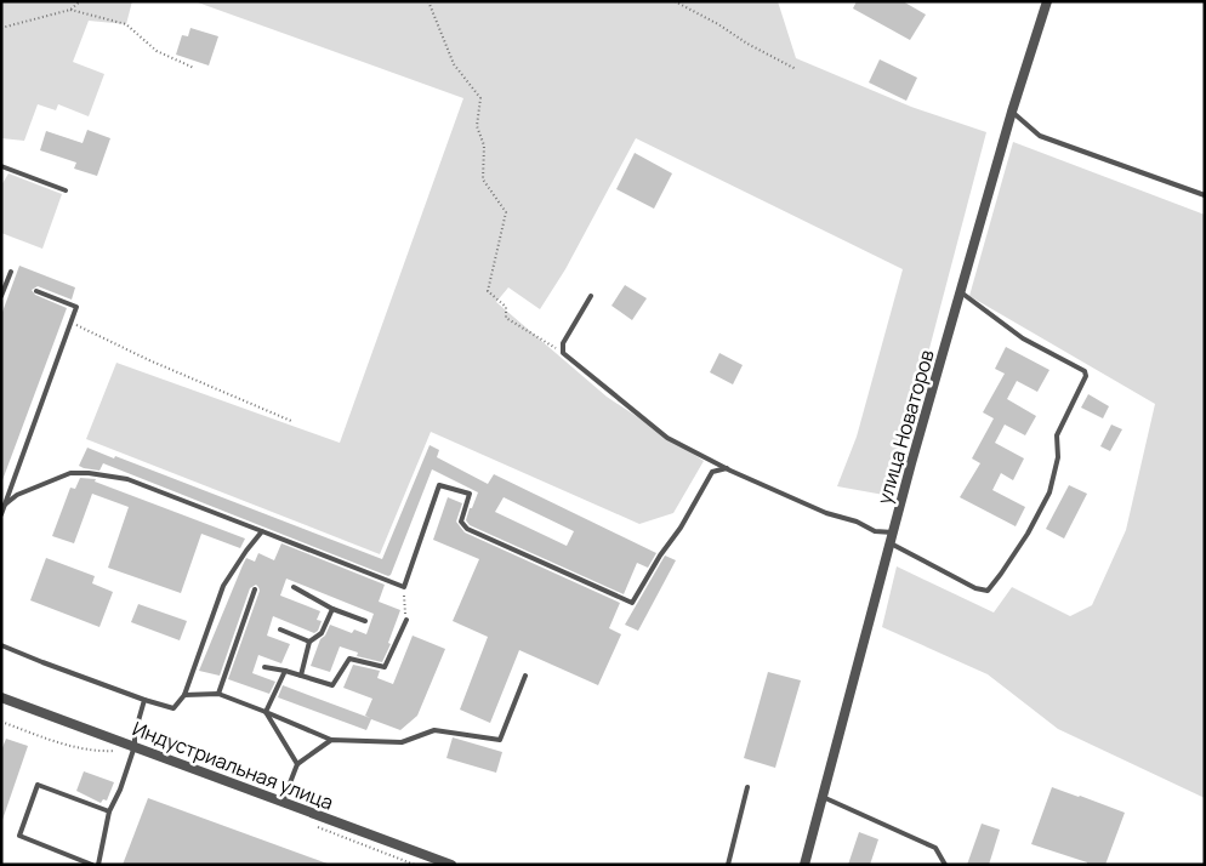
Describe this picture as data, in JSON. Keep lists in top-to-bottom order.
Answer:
{
  "streets": {
    "street": ["улица Новаторов", "Индустриальная улица"]
  }
}
